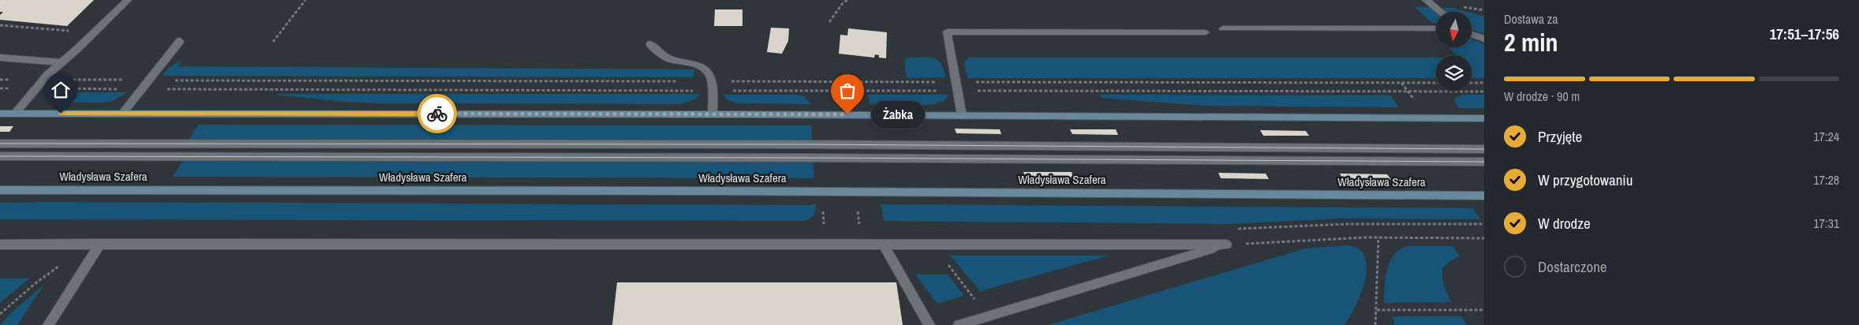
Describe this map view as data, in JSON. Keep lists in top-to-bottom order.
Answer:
{
  "streets": {
    "main road": ["Władysława Szafera"]
  },
  "places": ["Żabka"],
  "north": "bottom",
  "page": {
    "heading": ["2 min", "Dostawa za", "17:51–17:56"],
    "bar": "W drodze · 90 m",
    "bubble": "Żabka",
    "list": [
      ["Przyjęte", "17:24"],
      ["W przygotowaniu", "17:28"],
      ["W drodze", "17:31"],
      "Dostarczone"
    ]
  }
}
